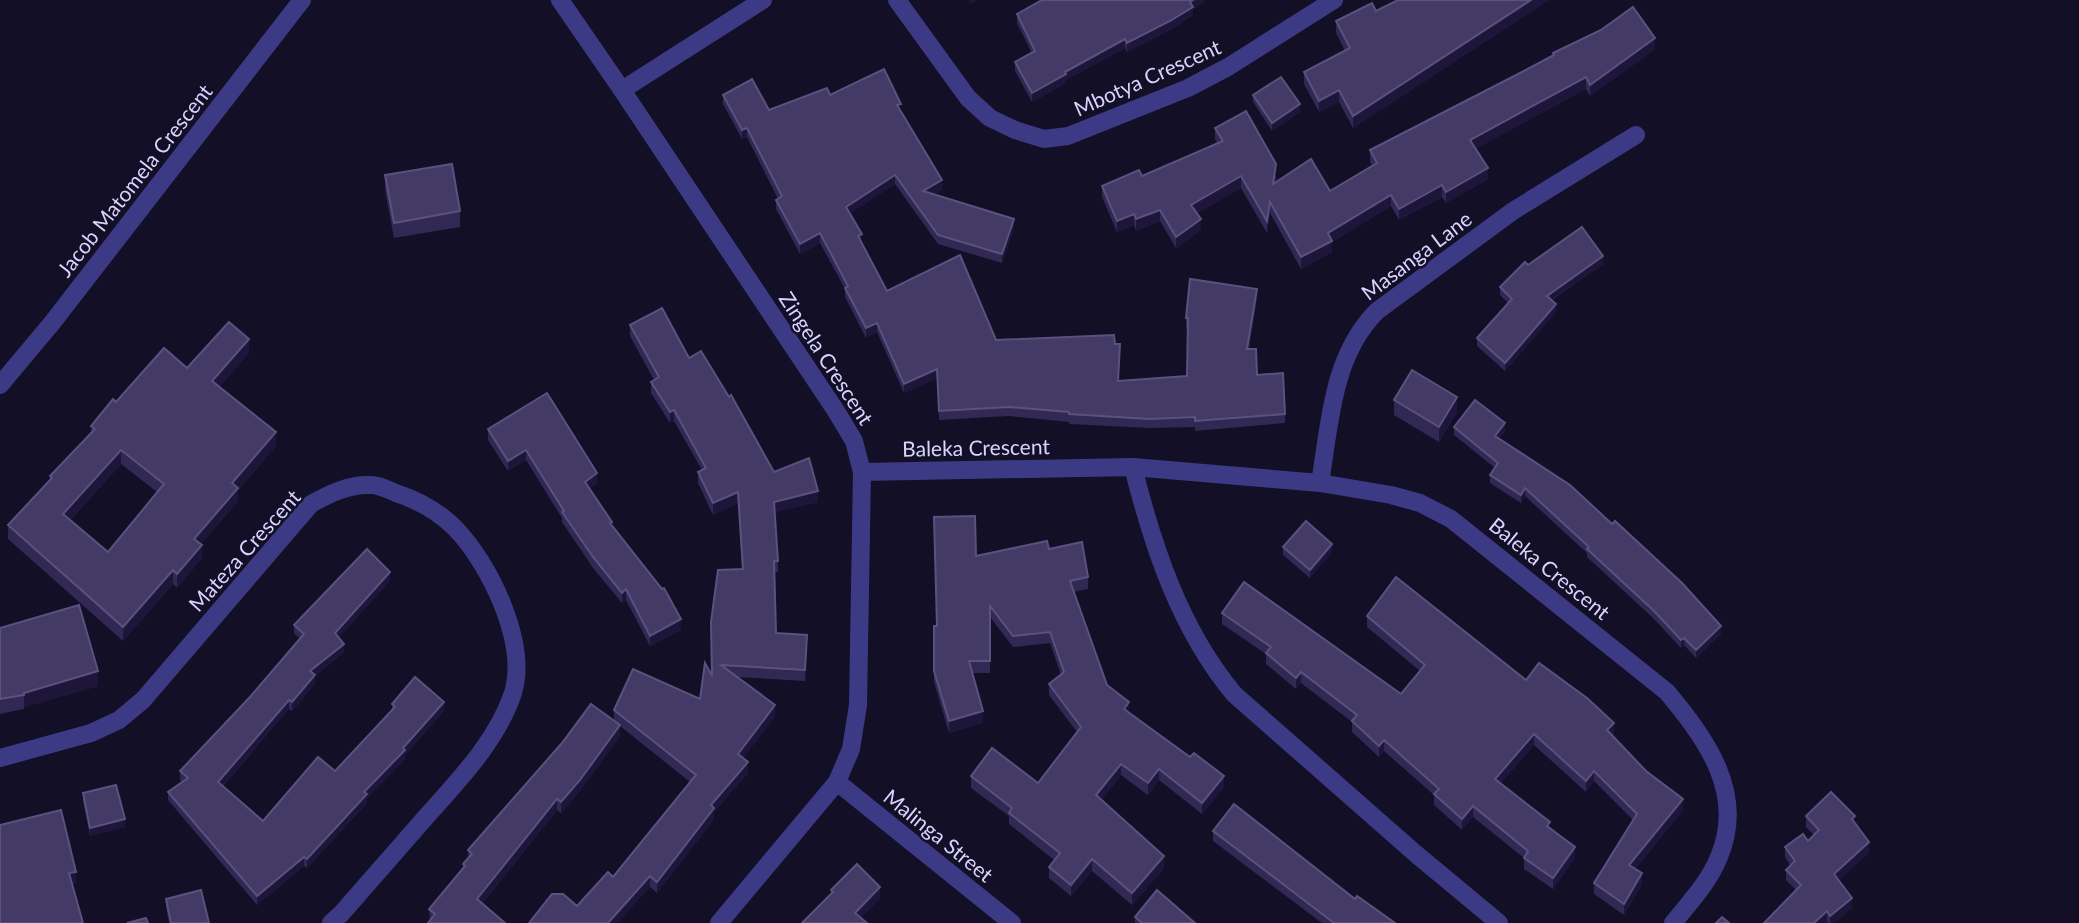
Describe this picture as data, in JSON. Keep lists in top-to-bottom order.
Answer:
{
  "streets": {
    "street": [
      "Mbotya Crescent",
      "Jacob Matomela Crescent",
      "Masanga Lane",
      "Zingela Crescent",
      "Baleka Crescent",
      "Mateza Crescent",
      "Malinga Street"
    ]
  },
  "crossings": [
    ["Masanga Lane", "Baleka Crescent"],
    ["Zingela Crescent", "Baleka Crescent"],
    ["Zingela Crescent", "Malinga Street"]
  ]
}
